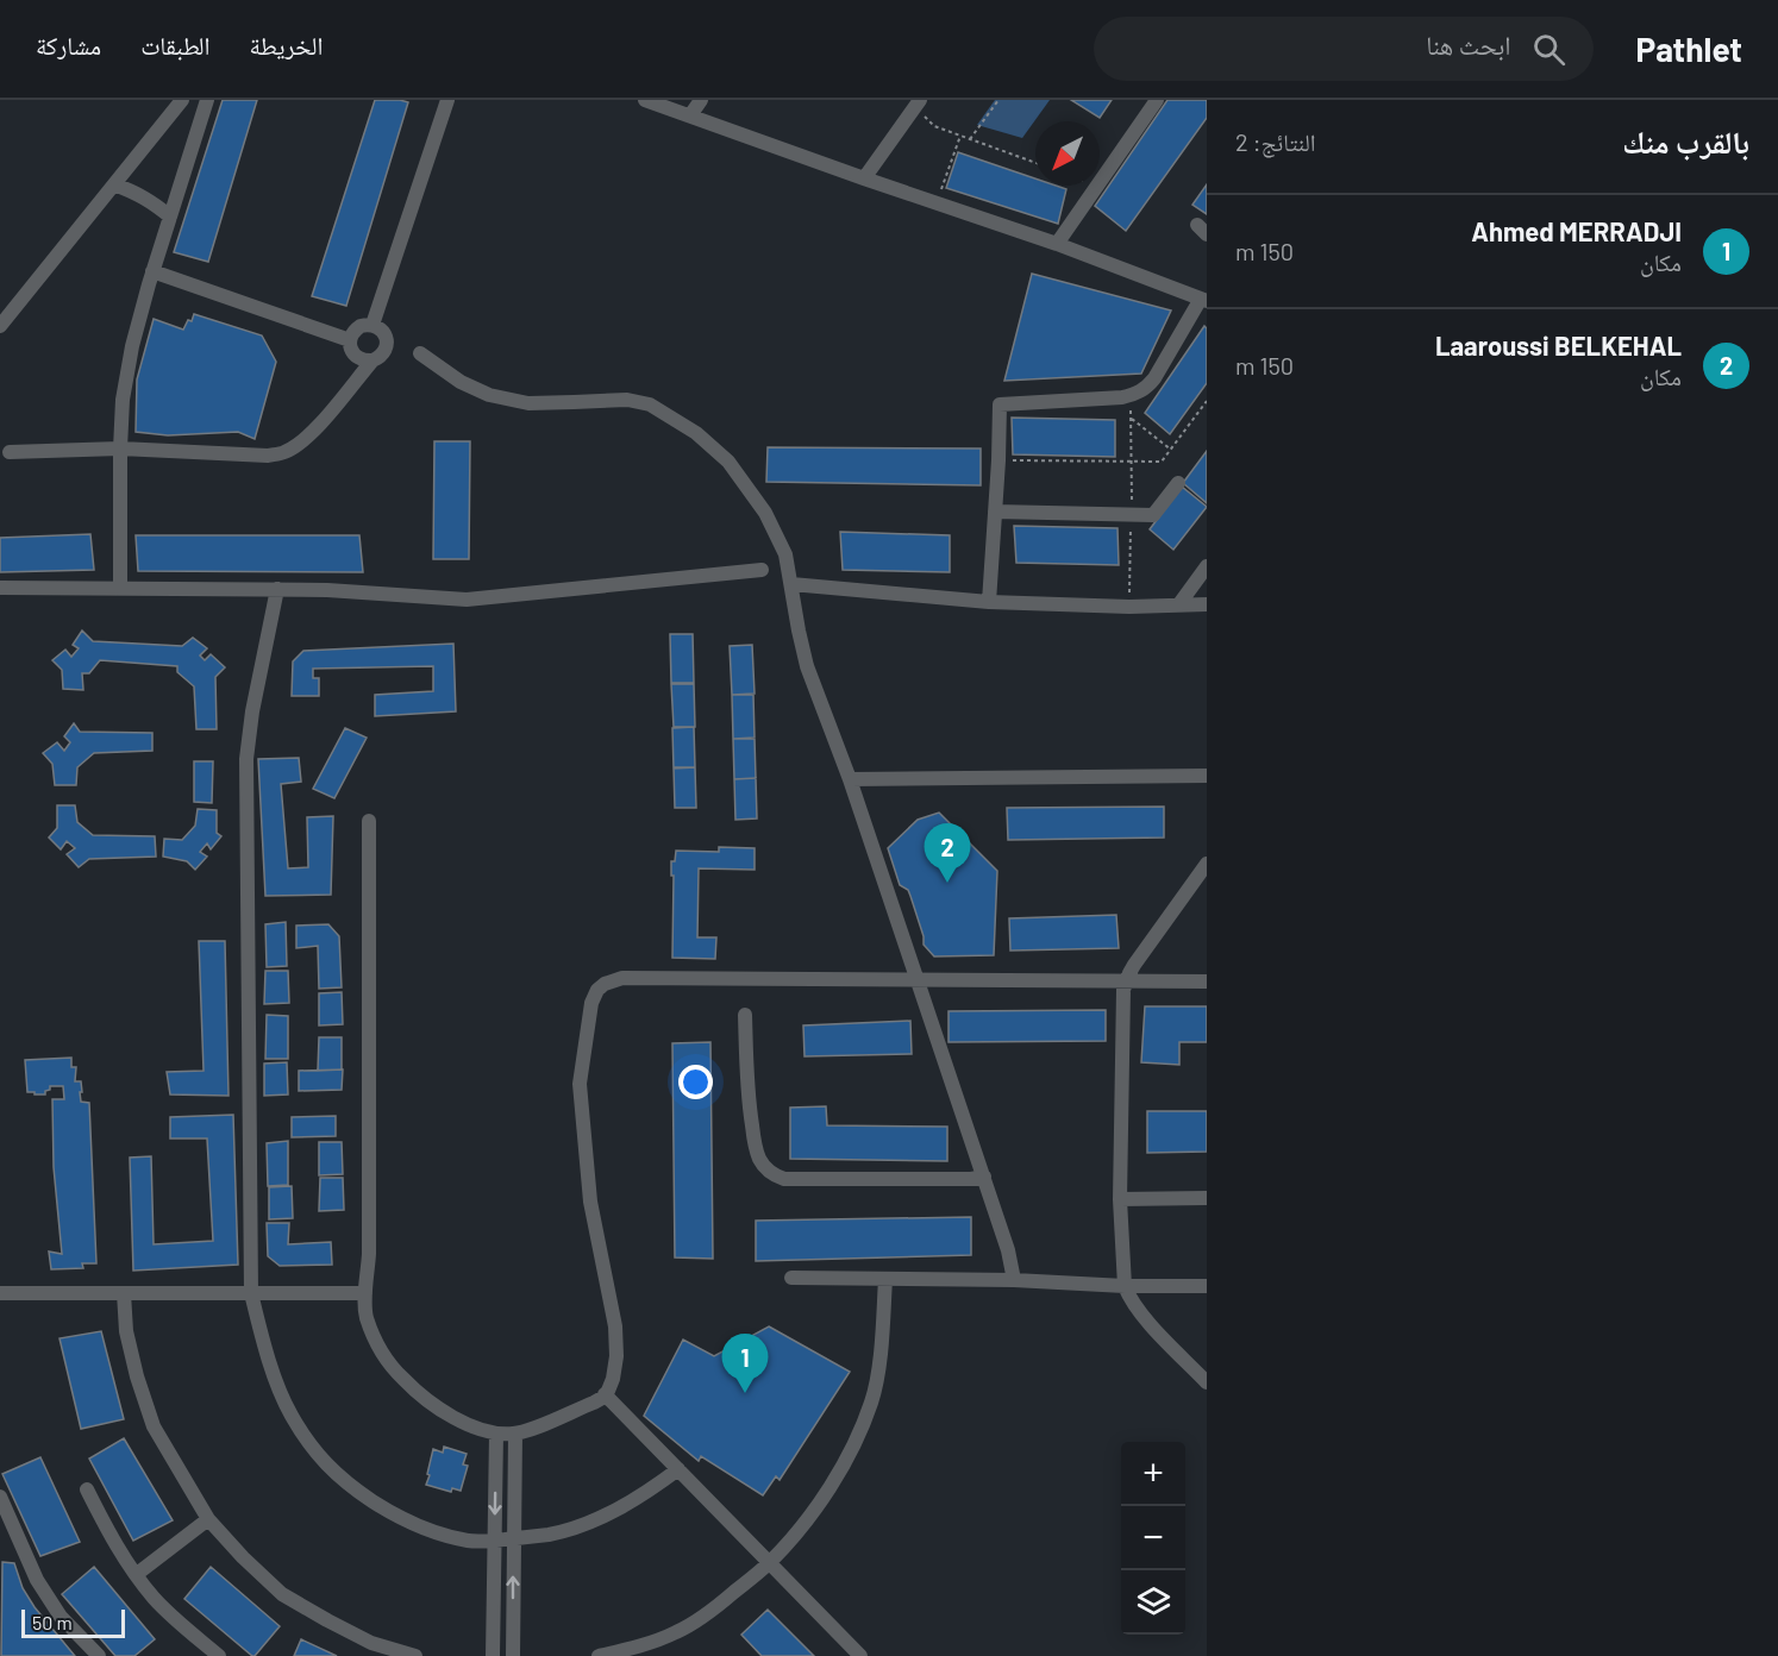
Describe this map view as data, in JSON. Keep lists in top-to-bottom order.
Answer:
{
  "scale_bar": "50 m",
  "north": "bottom left",
  "page": {
    "header": "Pathlet",
    "search": "ابحث هنا",
    "nav": ["الخريطة", "الطبقات", "مشاركة"],
    "heading": ["بالقرب منك", "النتائج: 2"],
    "list": [
      {
        "mark": "1",
        "name": "Ahmed MERRADJI",
        "note": "مكان",
        "value": "150 m"
      },
      {
        "mark": "2",
        "name": "Laaroussi BELKEHAL",
        "note": "مكان",
        "value": "150 m"
      }
    ],
    "pins": ["2", "1"],
    "map_buttons": ["+", "−"],
    "scale": "50 m"
  }
}
